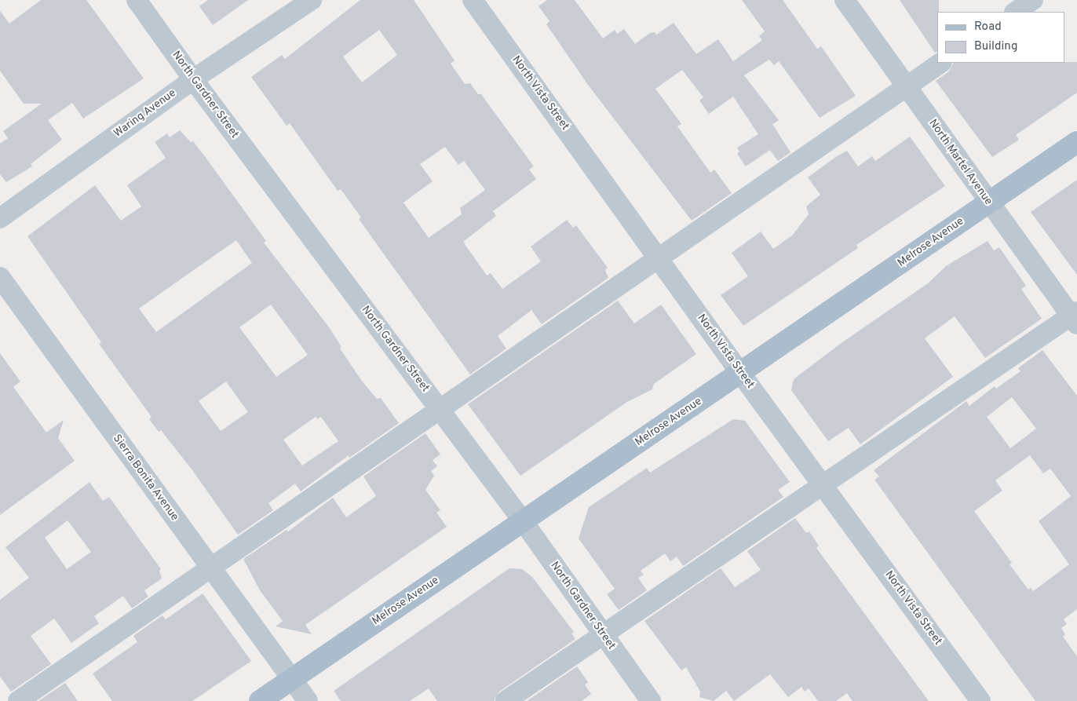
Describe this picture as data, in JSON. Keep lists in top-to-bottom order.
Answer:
{
  "streets": {
    "main road": ["Melrose Avenue"],
    "street": [
      "North Vista Street",
      "North Gardner Street",
      "Waring Avenue",
      "North Martel Avenue",
      "Sierra Bonita Avenue"
    ]
  },
  "crossings": [
    ["North Vista Street", "Melrose Avenue"],
    ["North Gardner Street", "Waring Avenue"],
    ["North Gardner Street", "Melrose Avenue"],
    ["North Martel Avenue", "Melrose Avenue"],
    ["Melrose Avenue", "Sierra Bonita Avenue"]
  ],
  "legend": ["Road", "Building"]
}
